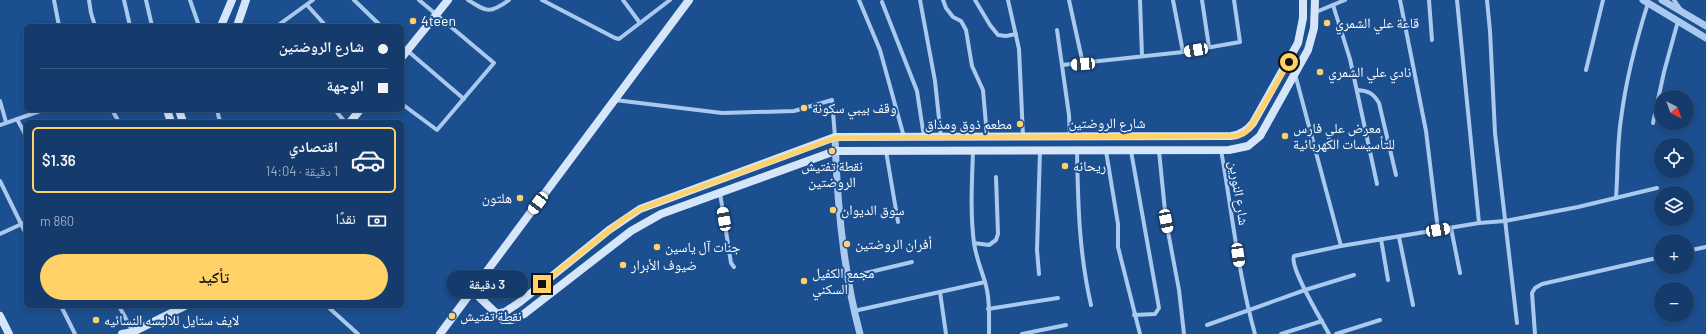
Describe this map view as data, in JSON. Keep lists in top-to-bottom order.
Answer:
{
  "streets": {
    "main road": ["شارع الروضتين"],
    "street": ["شارع النورين"]
  },
  "crossings": [
    ["شارع الروضتين", "شارع النورين"]
  ],
  "places": [
    "4teen",
    "قاعة علي الشمري",
    "نادي علي الشمري",
    "وقف بيبي سكونة",
    "مطعم ذوق ومذاق",
    "معرض علي فارس للتأسيسات الكهربائية",
    "نقطة تفتيش الروضتين",
    "ريحانه",
    "هلتون",
    "سوق الديوان",
    "أفران الروضتين",
    "جنات آل ياسين",
    "ضيوف الأبرار",
    "مجمع الكفيل السكني",
    "نقطة تفتيش",
    "لايف ستايل للالبسه النسائيه"
  ],
  "north": "bottom right",
  "page": {
    "banner": ["شارع الروضتين", "الوجهة"],
    "map_buttons": ["+", "−"],
    "list": [
      {
        "name": "اقتصادي",
        "note": "1 دقيقة · 14:04",
        "value": "$1.36"
      }
    ],
    "pay": ["نقدًا", "860 m"],
    "buttons": "تأكيد",
    "bubble": "3 دقيقة"
  }
}
